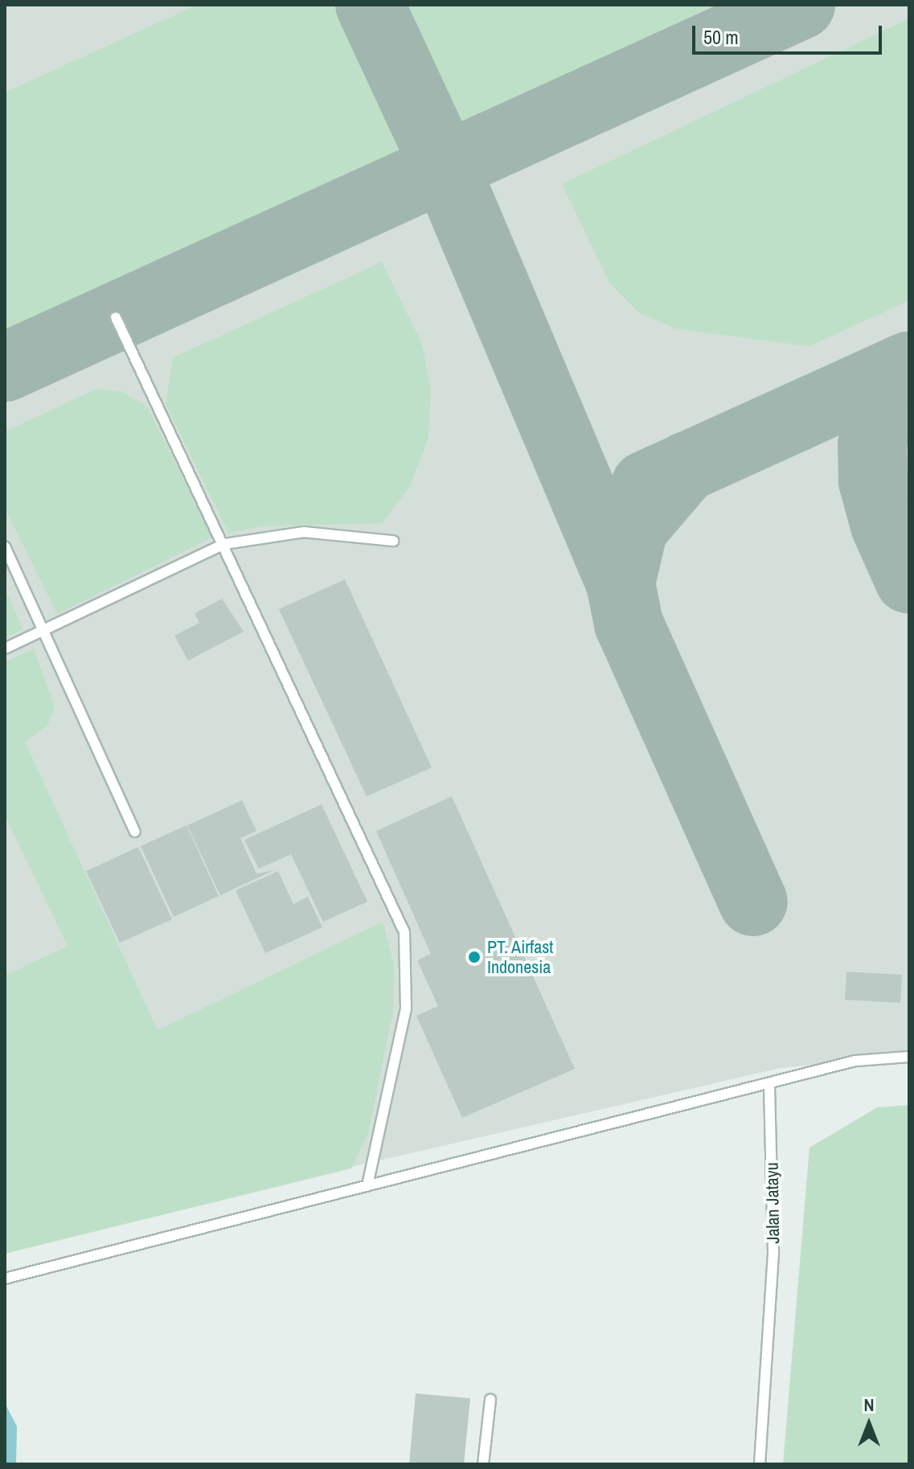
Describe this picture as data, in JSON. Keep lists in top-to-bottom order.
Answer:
{
  "streets": {
    "lane": ["Jalan Jatayu"]
  },
  "places": ["PT. Airfast Indonesia"],
  "scale_bar": "50 m",
  "north": "top"
}
